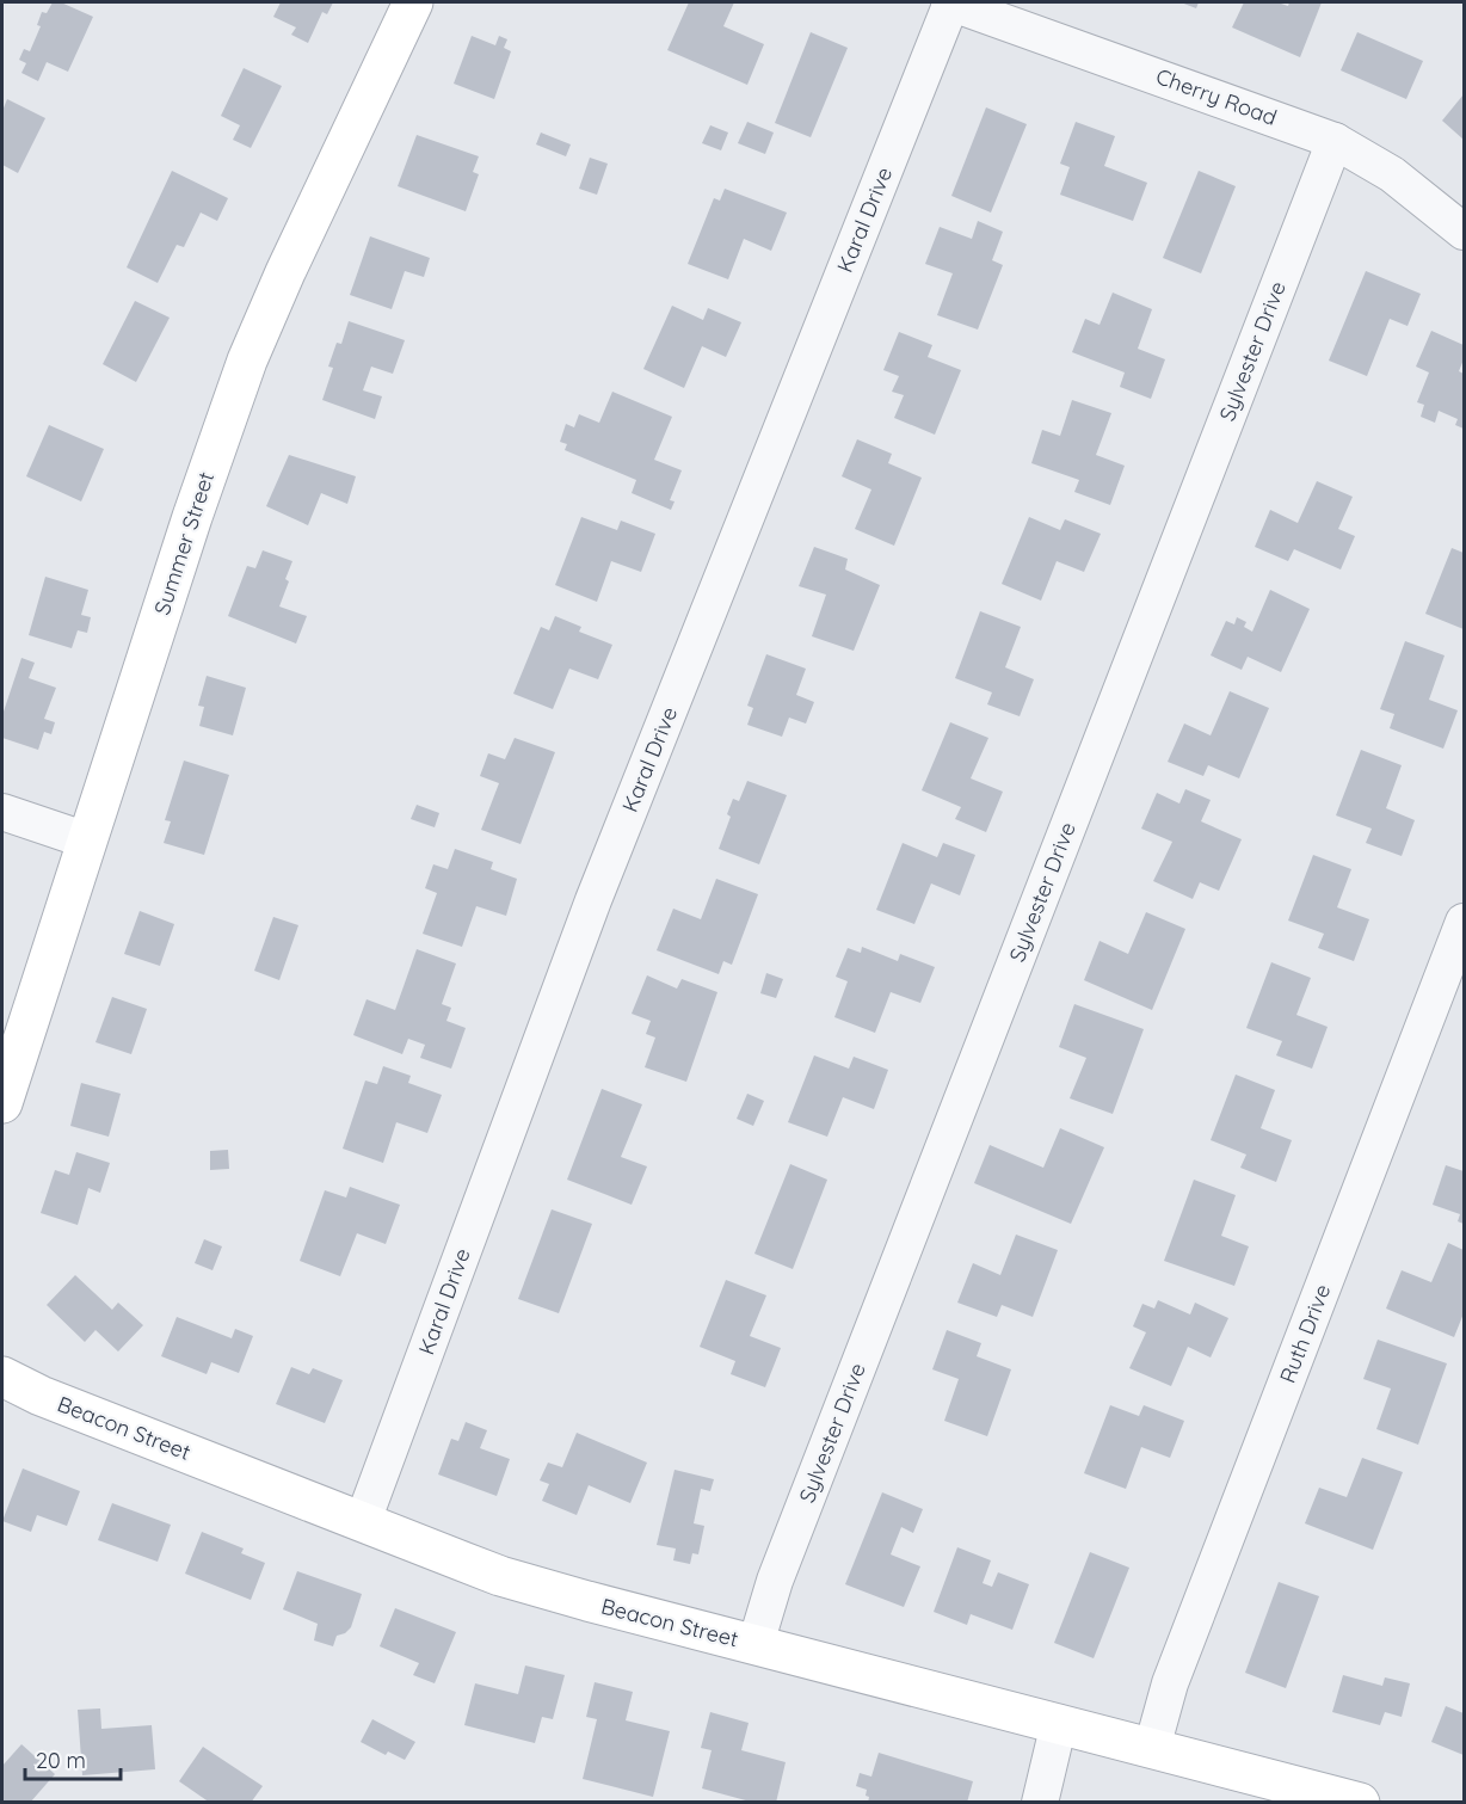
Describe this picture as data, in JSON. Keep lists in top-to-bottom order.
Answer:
{
  "streets": {
    "street": [
      "Cherry Road",
      "Karal Drive",
      "Sylvester Drive",
      "Summer Street",
      "Ruth Drive",
      "Beacon Street"
    ]
  },
  "crossings": [
    ["Cherry Road", "Karal Drive"],
    ["Cherry Road", "Sylvester Drive"],
    ["Karal Drive", "Beacon Street"],
    ["Sylvester Drive", "Beacon Street"],
    ["Ruth Drive", "Beacon Street"]
  ],
  "scale_bar": "20 m"
}
